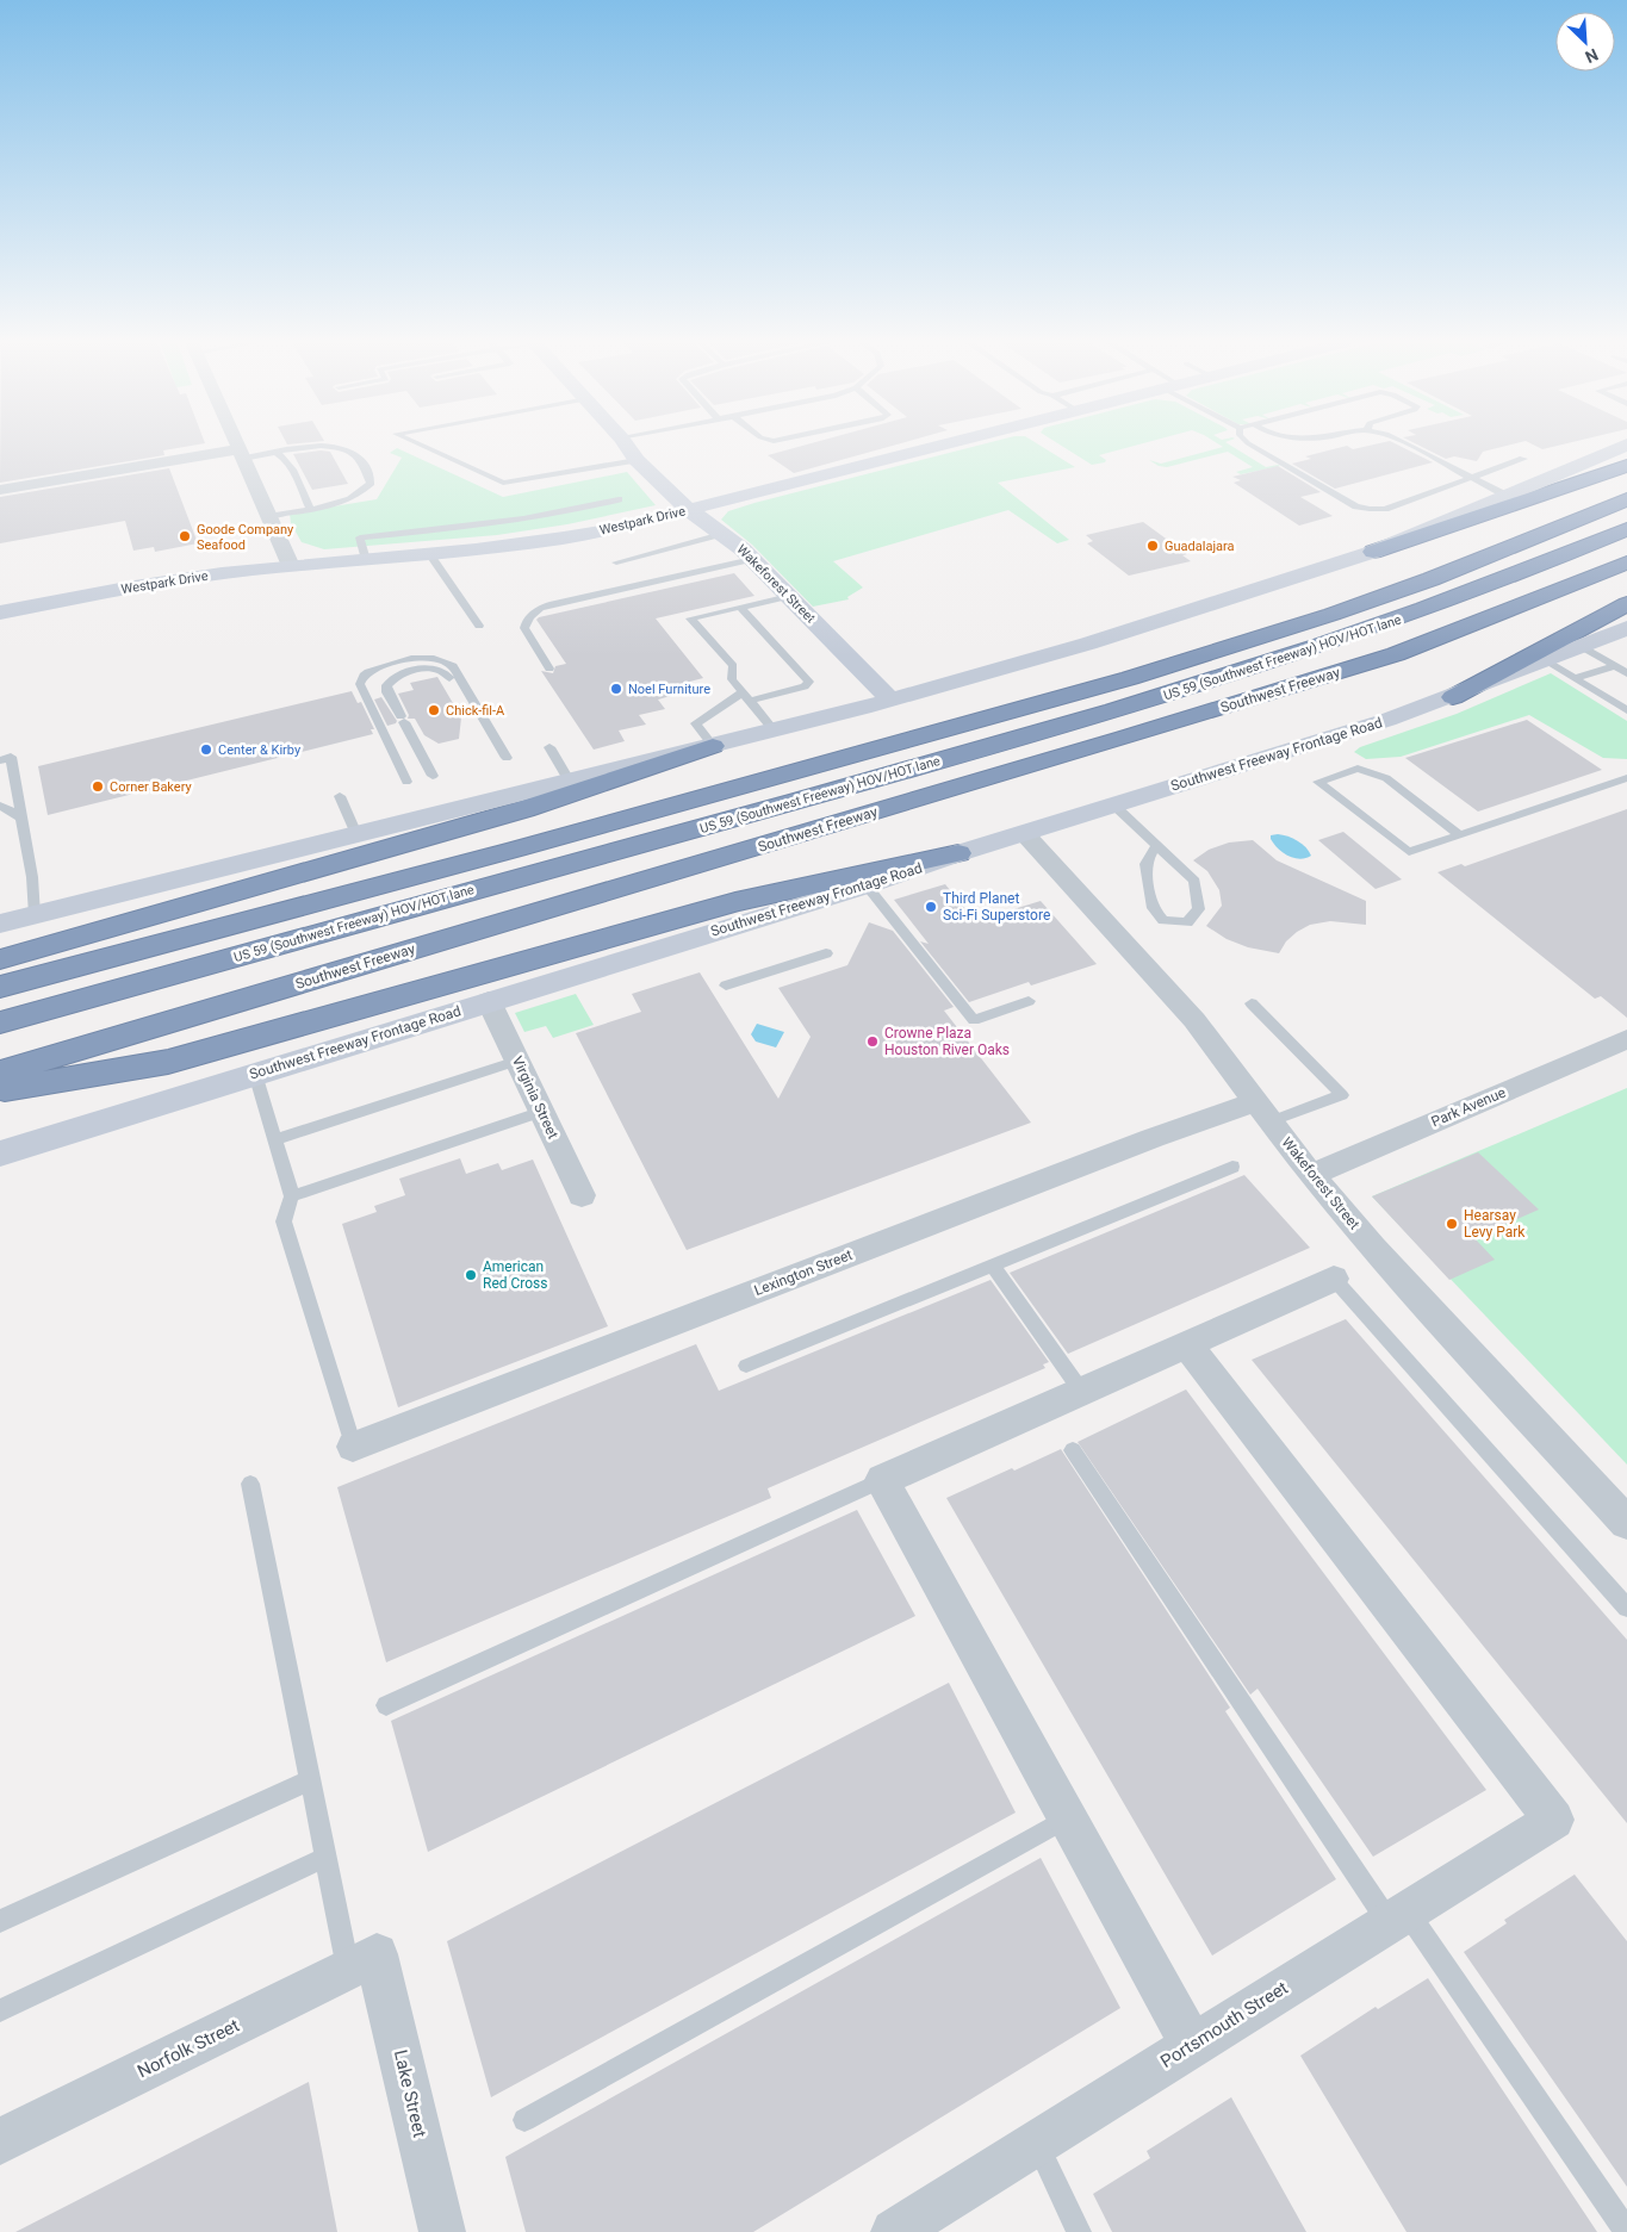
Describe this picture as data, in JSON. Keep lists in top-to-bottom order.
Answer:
{
  "streets": {
    "highway": ["US 59 (Southwest Freeway) HOV/HOT lane", "Southwest Freeway"],
    "main road": ["Westpark Drive", "Wakeforest Street", "Southwest Freeway Frontage Road"],
    "street": [
      "Virginia Street",
      "Park Avenue",
      "Lexington Street",
      "Portsmouth Street",
      "Norfolk Street",
      "Lake Street"
    ]
  },
  "crossings": [
    ["Westpark Drive", "Wakeforest Street"],
    ["Wakeforest Street", "Southwest Freeway Frontage Road"],
    ["Wakeforest Street", "Park Avenue"],
    ["Wakeforest Street", "Lexington Street"],
    ["Southwest Freeway Frontage Road", "Virginia Street"],
    ["Norfolk Street", "Lake Street"]
  ],
  "places": [
    "Goode Company Seafood",
    "Guadalajara",
    "Noel Furniture",
    "Chick-fil-A",
    "Center & Kirby",
    "Corner Bakery",
    "Third Planet Sci-Fi Superstore",
    "Crowne Plaza Houston River Oaks",
    "Hearsay Levy Park",
    "American Red Cross"
  ],
  "north": "bottom right"
}
